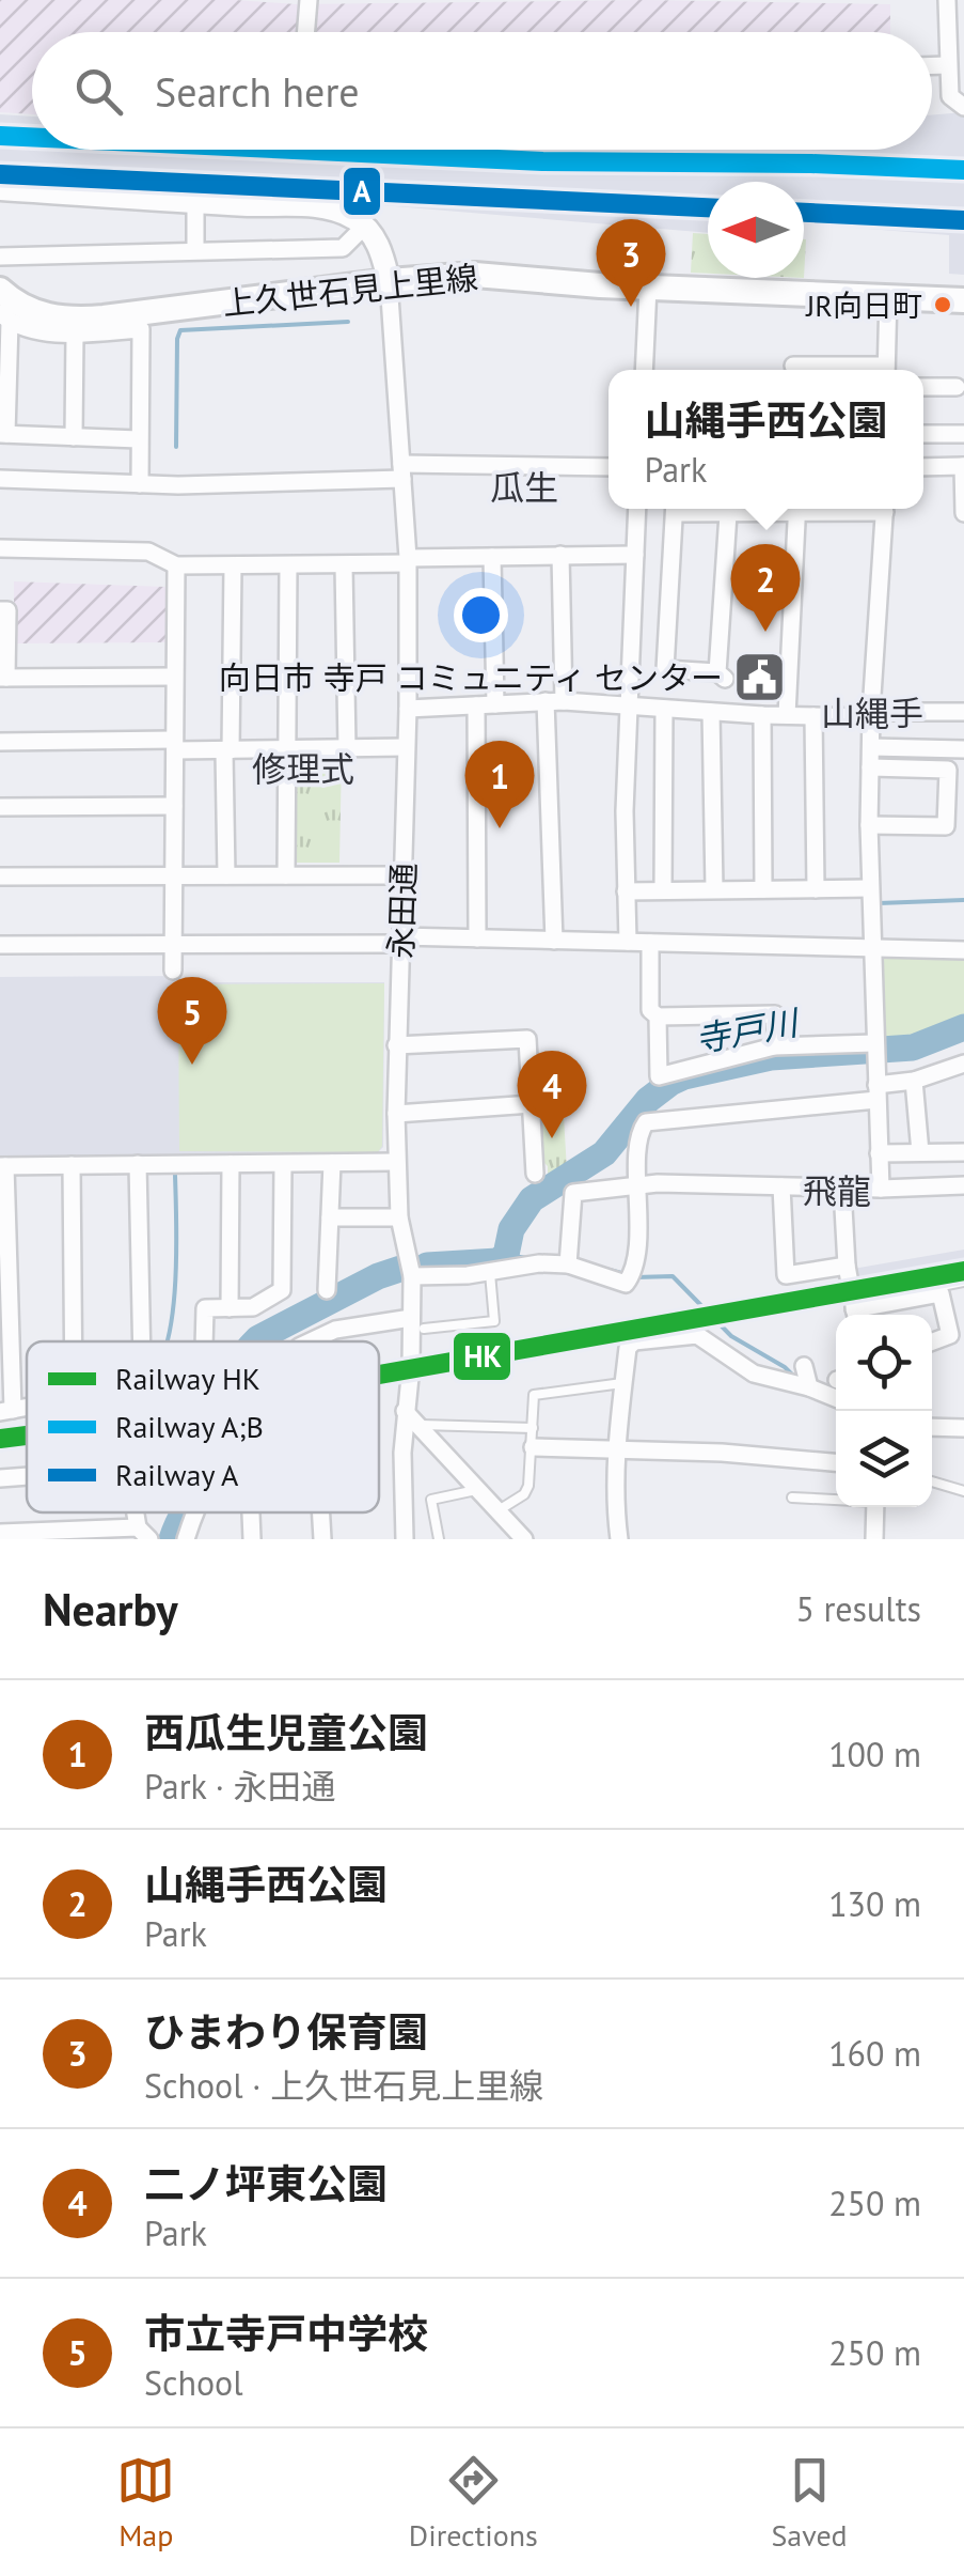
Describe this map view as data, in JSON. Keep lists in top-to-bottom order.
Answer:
{
  "streets": {
    "main road": ["上久世石見上里線"],
    "street": ["永田通"]
  },
  "crossings": [
    ["上久世石見上里線", "永田通"]
  ],
  "districts": [
    "瓜生",
    "山縄手",
    "修理式",
    "飛龍"
  ],
  "water": ["寺戸川"],
  "places": {
    "other": ["JR向日町"],
    "public building": ["向日市 寺戸 コミュニティ センター"]
  },
  "lines": ["rail line A;B", "rail line A", "rail line HK"],
  "legend": ["Railway HK", "Railway A;B", "Railway A"],
  "north": "left",
  "page": {
    "search": "Search here",
    "pins": [
      "3",
      "2",
      "1",
      "5",
      "4"
    ],
    "popup": ["山縄手西公園", "Park"],
    "heading": ["Nearby", "5 results"],
    "list": [
      {
        "mark": "1",
        "name": "西瓜生児童公園",
        "note": "Park · 永田通",
        "value": "100 m"
      },
      {
        "mark": "2",
        "name": "山縄手西公園",
        "note": "Park",
        "value": "130 m"
      },
      {
        "mark": "3",
        "name": "ひまわり保育園",
        "note": "School · 上久世石見上里線",
        "value": "160 m"
      },
      {
        "mark": "4",
        "name": "二ノ坪東公園",
        "note": "Park",
        "value": "250 m"
      },
      {
        "mark": "5",
        "name": "市立寺戸中学校",
        "note": "School",
        "value": "250 m"
      }
    ],
    "nav": ["Map", "Directions", "Saved"]
  }
}
